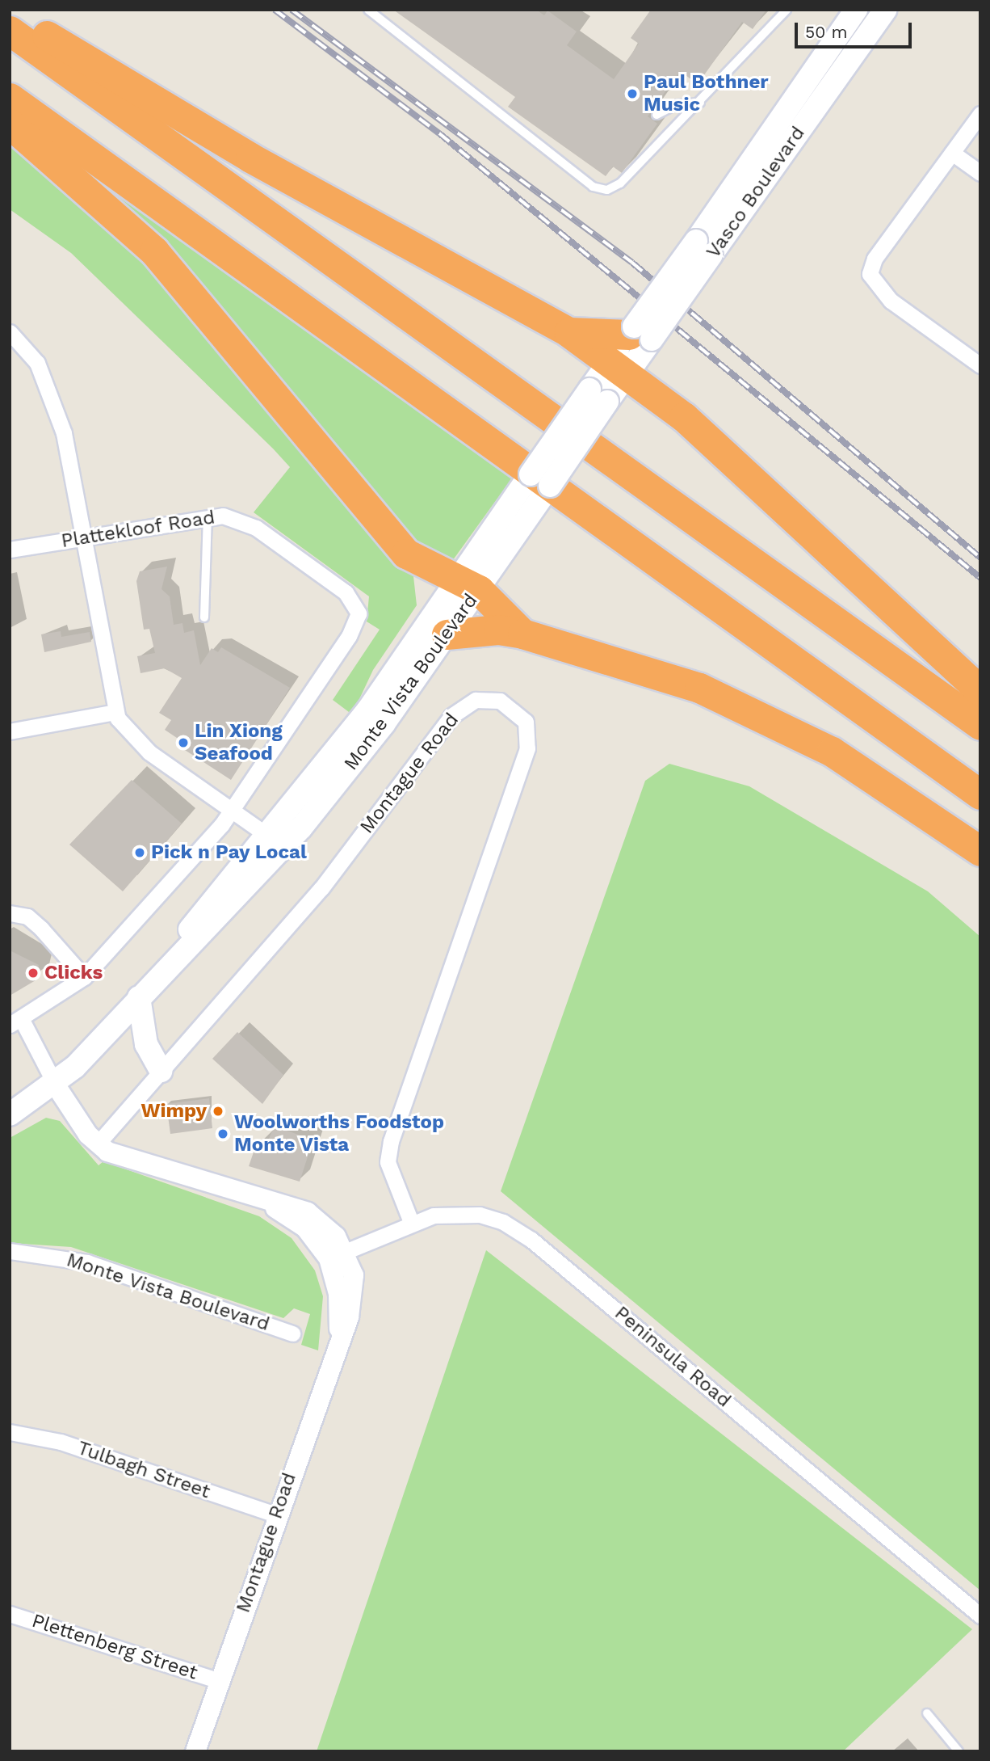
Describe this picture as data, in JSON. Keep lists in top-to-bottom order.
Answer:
{
  "streets": {
    "main road": ["Vasco Boulevard", "Monte Vista Boulevard"],
    "street": [
      "Plattekloof Road",
      "Montague Road",
      "Peninsula Road",
      "Tulbagh Street",
      "Plettenberg Street"
    ]
  },
  "crossings": [
    ["Vasco Boulevard", "Monte Vista Boulevard"],
    ["Montague Road", "Peninsula Road"],
    ["Montague Road", "Tulbagh Street"],
    ["Montague Road", "Plettenberg Street"]
  ],
  "places": [
    "Paul Bothner Music",
    "Lin Xiong Seafood",
    "Pick n Pay Local",
    "Clicks",
    "Wimpy",
    "Woolworths Foodstop Monte Vista"
  ],
  "scale_bar": "50 m"
}
